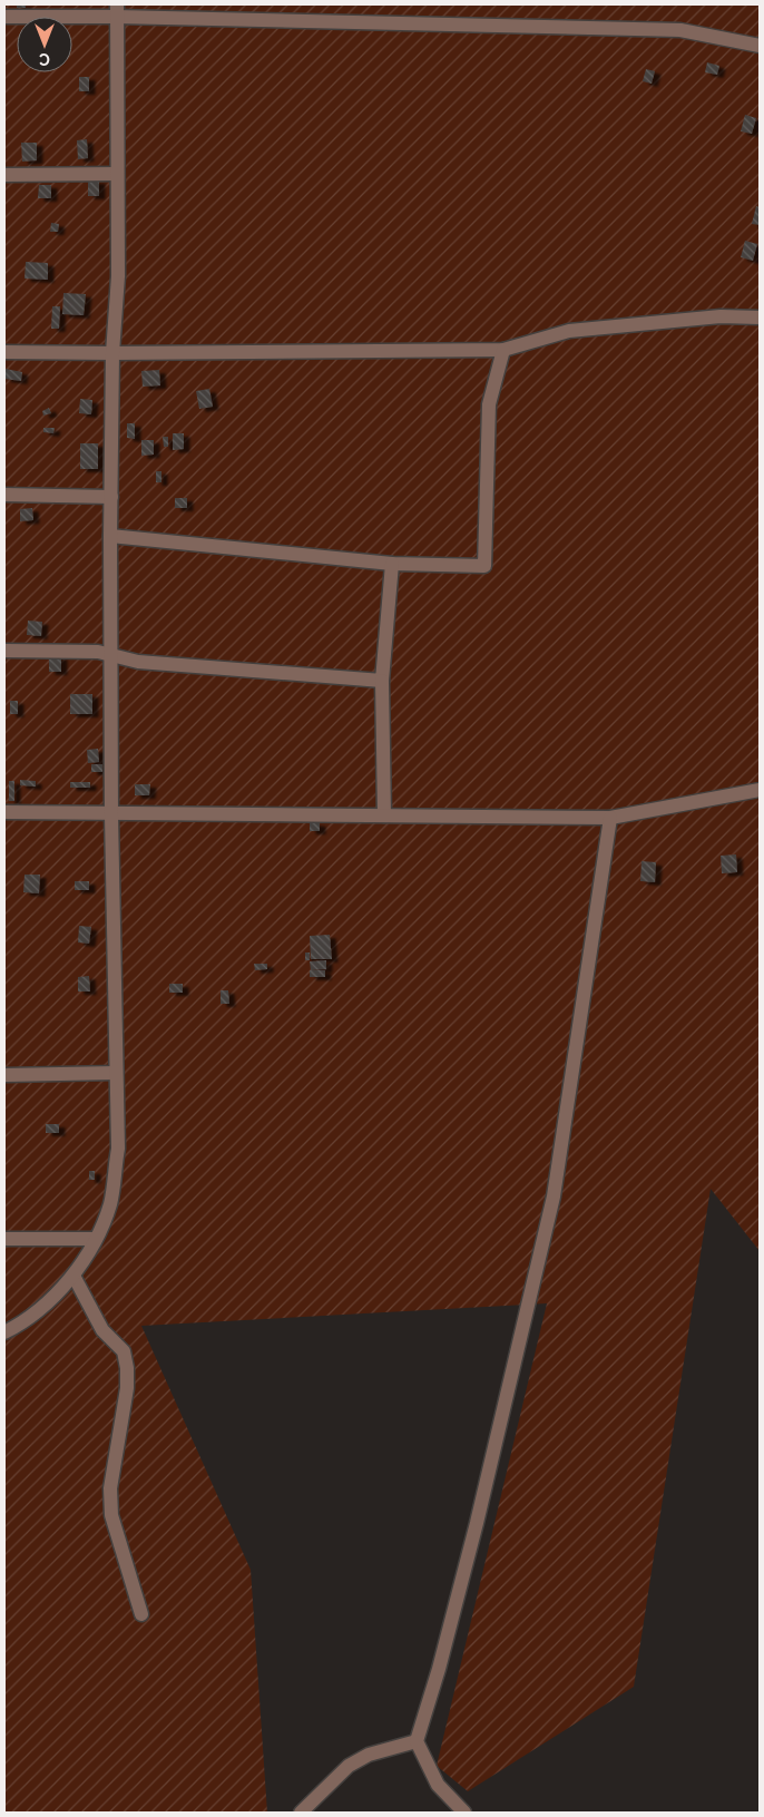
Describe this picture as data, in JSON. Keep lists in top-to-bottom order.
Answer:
{
  "north": "bottom"
}
